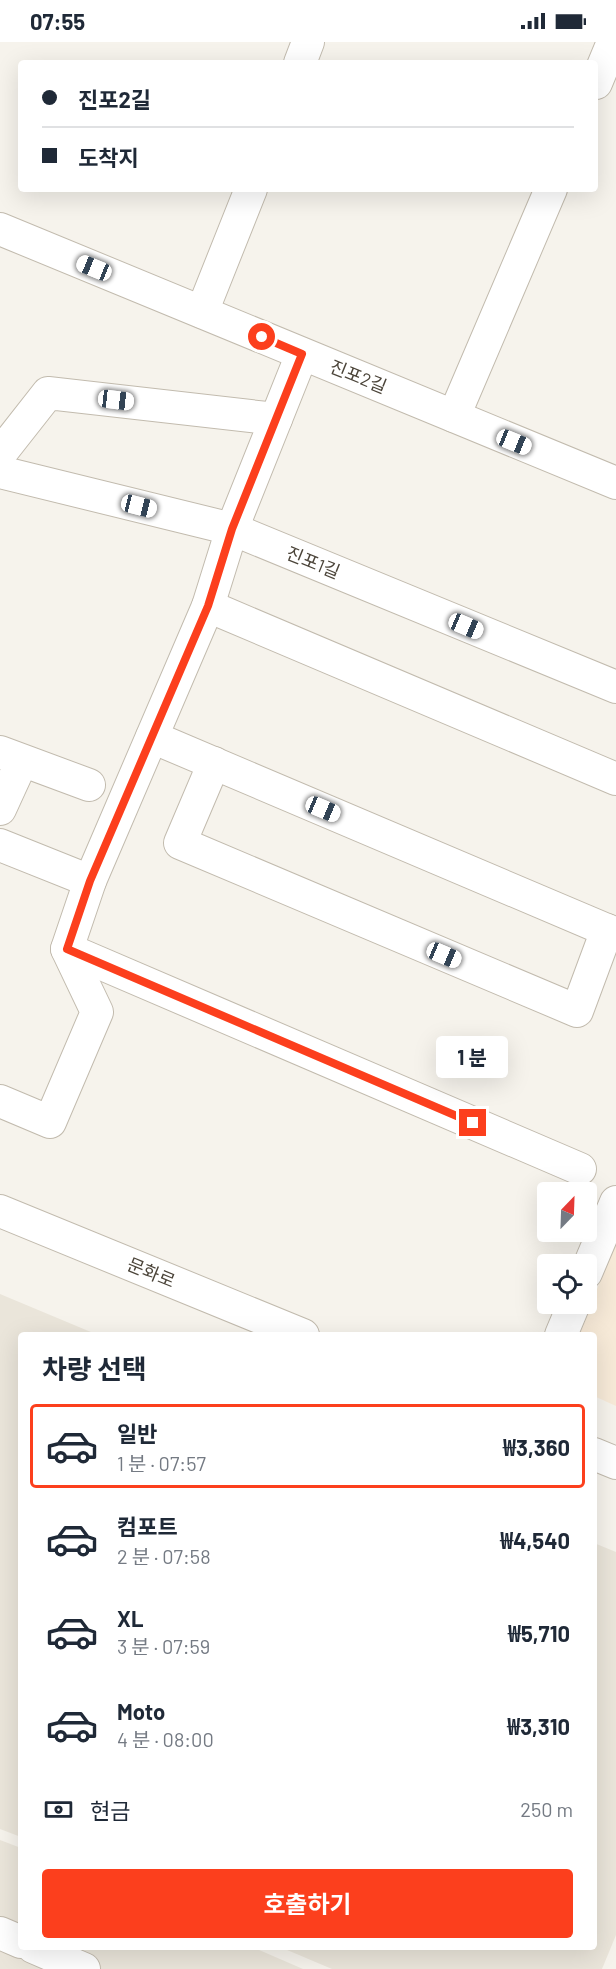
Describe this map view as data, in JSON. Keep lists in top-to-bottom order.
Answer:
{
  "streets": {
    "street": ["진포2길", "진포1길", "문화로"]
  },
  "north": "top right",
  "page": {
    "status": "07:55",
    "banner": ["진포2길", "도착지"],
    "bubble": "1 분",
    "heading": "차량 선택",
    "list": [
      {
        "name": "일반",
        "note": "1 분 · 07:57",
        "value": "₩3,360"
      },
      {
        "name": "컴포트",
        "note": "2 분 · 07:58",
        "value": "₩4,540"
      },
      {
        "name": "XL",
        "note": "3 분 · 07:59",
        "value": "₩5,710"
      },
      {
        "name": "Moto",
        "note": "4 분 · 08:00",
        "value": "₩3,310"
      }
    ],
    "pay": ["현금", "250 m"],
    "buttons": "호출하기"
  }
}
